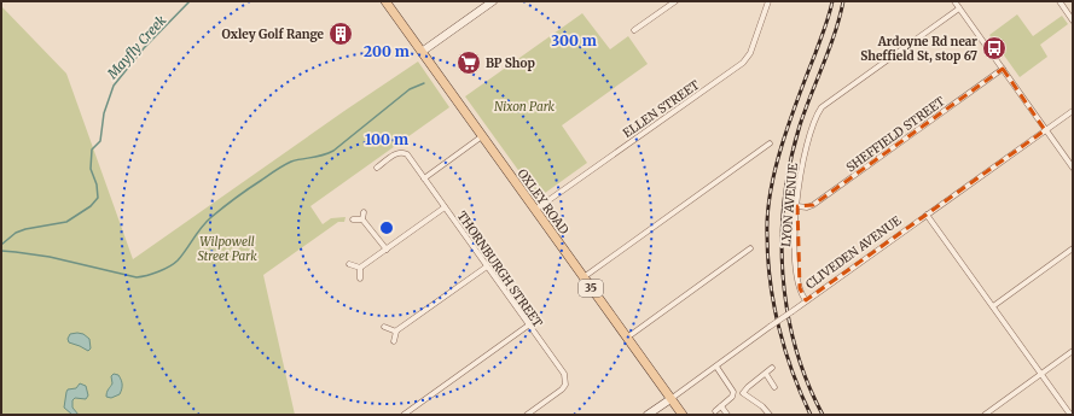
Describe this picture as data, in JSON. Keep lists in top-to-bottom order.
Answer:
{
  "streets": {
    "main road": ["OXLEY ROAD", "35"],
    "street": [
      "ELLEN STREET",
      "SHEFFIELD STREET",
      "LYON AVENUE",
      "CLIVEDEN AVENUE",
      "THORNBURGH STREET"
    ]
  },
  "crossings": [
    ["ELLEN STREET", "OXLEY ROAD"],
    ["SHEFFIELD STREET", "LYON AVENUE"],
    ["OXLEY ROAD", "CLIVEDEN AVENUE"],
    ["LYON AVENUE", "CLIVEDEN AVENUE"]
  ],
  "water": ["Mayfly Creek"],
  "parks": ["Nixon Park", "Wilpowell Street Park"],
  "places": {
    "building": ["Oxley Golf Range"],
    "bus stop": ["Ardoyne Rd near Sheffield St, stop 67"],
    "supermarket": ["BP Shop"]
  },
  "rings": ["300 m", "200 m", "100 m"]
}
